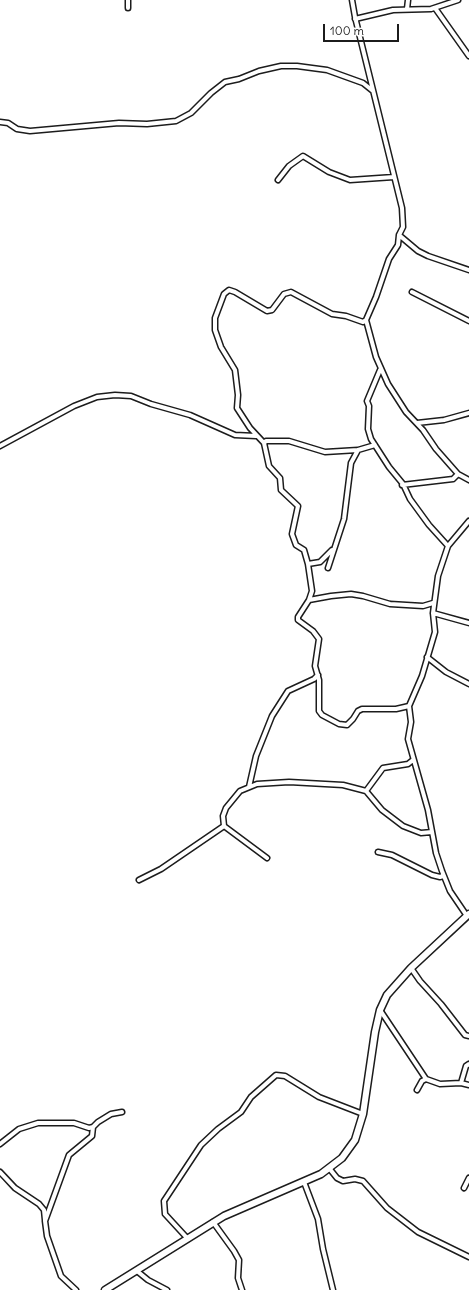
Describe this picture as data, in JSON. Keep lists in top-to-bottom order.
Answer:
{
  "scale_bar": "100 m"
}
